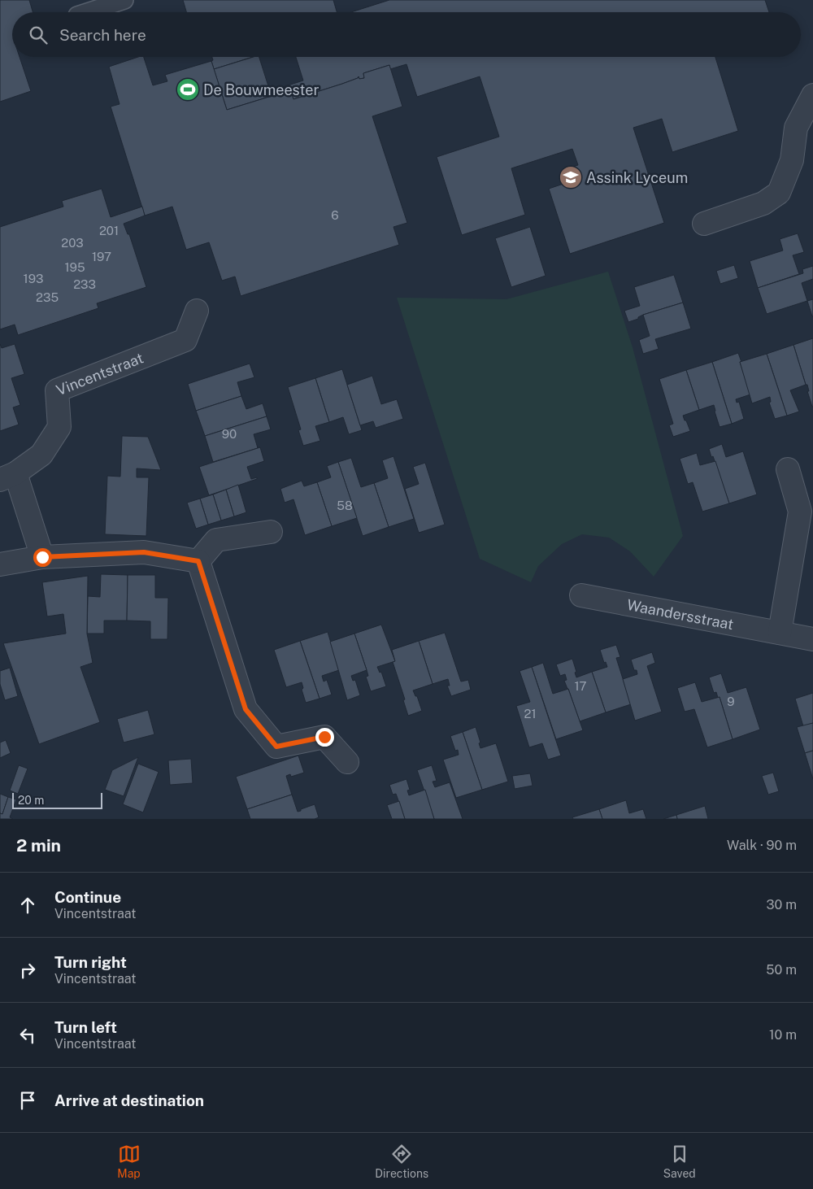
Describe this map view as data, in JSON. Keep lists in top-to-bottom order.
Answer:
{
  "streets": {
    "street": ["Vincentstraat", "Waandersstraat"]
  },
  "places": {
    "sports": ["De Bouwmeester"],
    "school or university": ["Assink Lyceum"]
  },
  "house_numbers": [
    "6",
    "201",
    "203",
    "197",
    "195",
    "193",
    "233",
    "235",
    "90",
    "58",
    "17",
    "9",
    "21"
  ],
  "scale_bar": "20 m",
  "page": {
    "search": "Search here",
    "scale": "20 m",
    "heading": ["2 min", "Walk · 90 m"],
    "list": [
      ["Continue", "Vincentstraat", "30 m"],
      ["Turn right", "Vincentstraat", "50 m"],
      ["Turn left", "Vincentstraat", "10 m"],
      "Arrive at destination"
    ],
    "nav": ["Map", "Directions", "Saved"]
  }
}
